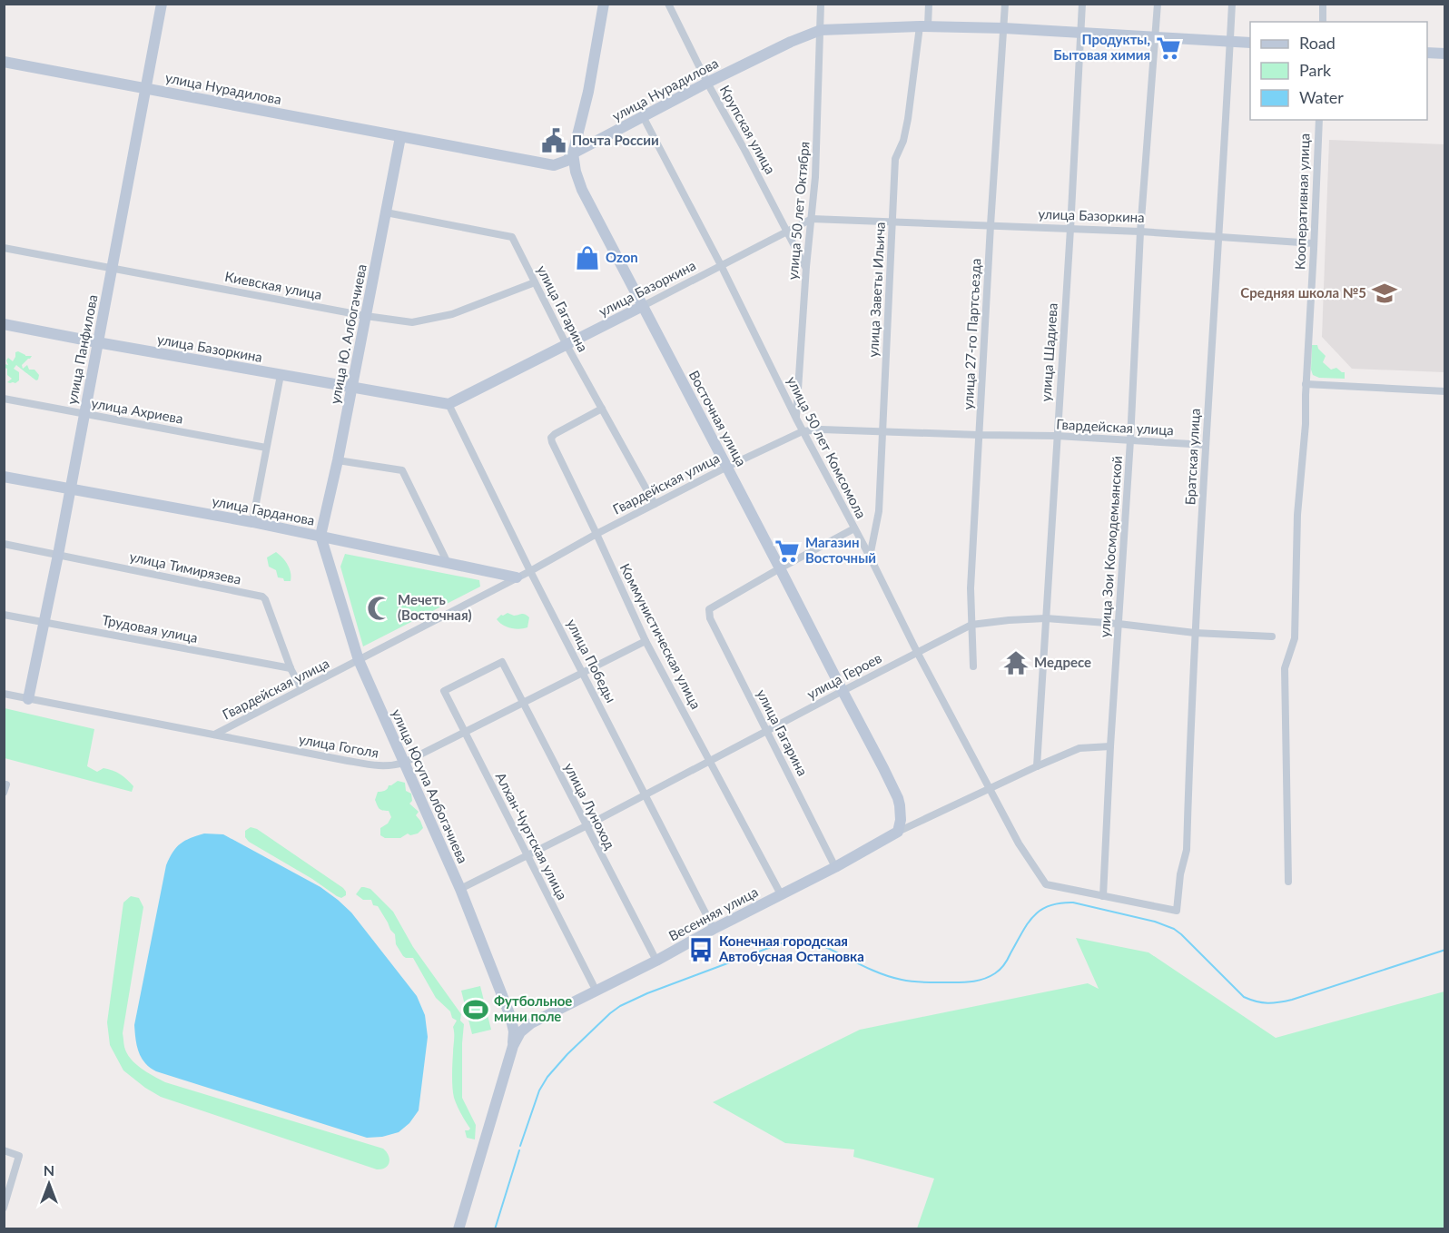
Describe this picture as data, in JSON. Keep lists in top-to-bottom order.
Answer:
{
  "streets": {
    "street": [
      "улица Нурадилова",
      "Крупская улица",
      "Кооперативная улица",
      "улица 50 лет Октября",
      "улица Базоркина",
      "Киевская улица",
      "улица Заветы Ильича",
      "улица Гагарина",
      "улица Ю. Албогачиева",
      "улица 27-го Партсъезда",
      "улица Панфилова",
      "улица Шадиева",
      "улица Ахриева",
      "Восточная улица",
      "Гвардейская улица",
      "улица 50 лет Комсомола",
      "Братская улица",
      "улица Гарданова",
      "улица Зои Космодемьянской",
      "улица Тимирязева",
      "Трудовая улица",
      "Коммунистическая улица",
      "улица Победы",
      "улица Героев",
      "улица Гоголя",
      "улица Юсупа Албогачиева",
      "улица Луноход",
      "Алхан-Чуртская улица",
      "Весенняя улица"
    ]
  },
  "crossings": [
    ["улица Нурадилова", "Крупская улица"],
    ["улица Нурадилова", "улица 50 лет Октября"],
    ["улица Нурадилова", "улица Заветы Ильича"],
    ["улица Нурадилова", "улица Ю. Албогачиева"],
    ["улица Нурадилова", "улица 27-го Партсъезда"],
    ["улица Нурадилова", "улица Панфилова"],
    ["улица Нурадилова", "улица Шадиева"],
    ["улица Нурадилова", "Восточная улица"],
    ["улица Нурадилова", "улица 50 лет Комсомола"],
    ["улица Нурадилова", "Братская улица"],
    ["улица Нурадилова", "улица Зои Космодемьянской"],
    ["Крупская улица", "улица 50 лет Октября"],
    ["Крупская улица", "улица Базоркина"],
    ["Кооперативная улица", "улица Базоркина"],
    ["улица 50 лет Октября", "улица Базоркина"],
    ["улица 50 лет Октября", "улица 50 лет Комсомола"],
    ["улица Базоркина", "улица Заветы Ильича"],
    ["улица Базоркина", "улица Гагарина"],
    ["улица Базоркина", "улица Ю. Албогачиева"],
    ["улица Базоркина", "улица 27-го Партсъезда"],
    ["улица Базоркина", "улица Панфилова"],
    ["улица Базоркина", "улица Шадиева"],
    ["улица Базоркина", "Восточная улица"],
    ["улица Базоркина", "улица 50 лет Комсомола"],
    ["улица Базоркина", "Братская улица"],
    ["улица Базоркина", "улица Зои Космодемьянской"],
    ["улица Базоркина", "улица Победы"],
    ["Киевская улица", "улица Гагарина"],
    ["Киевская улица", "улица Ю. Албогачиева"],
    ["Киевская улица", "улица Панфилова"],
    ["улица Заветы Ильича", "Гвардейская улица"],
    ["улица Заветы Ильича", "улица 50 лет Комсомола"],
    ["улица Гагарина", "улица Ю. Албогачиева"],
    ["улица Гагарина", "Восточная улица"],
    ["улица Гагарина", "Гвардейская улица"],
    ["улица Гагарина", "Коммунистическая улица"],
    ["улица Гагарина", "улица Героев"],
    ["улица Гагарина", "Весенняя улица"],
    ["улица Ю. Албогачиева", "улица Гарданова"],
    ["улица Ю. Албогачиева", "улица Юсупа Албогачиева"],
    ["улица 27-го Партсъезда", "Гвардейская улица"],
    ["улица 27-го Партсъезда", "улица Героев"],
    ["улица Панфилова", "улица Ахриева"],
    ["улица Панфилова", "улица Гарданова"],
    ["улица Панфилова", "улица Тимирязева"],
    ["улица Панфилова", "Трудовая улица"],
    ["улица Панфилова", "улица Гоголя"],
    ["улица Шадиева", "Гвардейская улица"],
    ["улица Шадиева", "улица Героев"],
    ["улица Шадиева", "Весенняя улица"],
    ["Восточная улица", "Гвардейская улица"],
    ["Восточная улица", "улица Героев"],
    ["Восточная улица", "Весенняя улица"],
    ["Гвардейская улица", "улица 50 лет Комсомола"],
    ["Гвардейская улица", "Братская улица"],
    ["Гвардейская улица", "улица Гарданова"],
    ["Гвардейская улица", "улица Зои Космодемьянской"],
    ["Гвардейская улица", "улица Тимирязева"],
    ["Гвардейская улица", "Коммунистическая улица"],
    ["Гвардейская улица", "улица Победы"],
    ["Гвардейская улица", "улица Гоголя"],
    ["Гвардейская улица", "улица Юсупа Албогачиева"],
    ["улица 50 лет Комсомола", "Братская улица"],
    ["улица 50 лет Комсомола", "улица Зои Космодемьянской"],
    ["улица 50 лет Комсомола", "улица Героев"],
    ["улица 50 лет Комсомола", "Весенняя улица"],
    ["Братская улица", "улица Героев"],
    ["улица Гарданова", "улица Юсупа Албогачиева"],
    ["улица Зои Космодемьянской", "улица Героев"],
    ["улица Зои Космодемьянской", "Весенняя улица"],
    ["улица Тимирязева", "Трудовая улица"],
    ["Коммунистическая улица", "улица Героев"],
    ["Коммунистическая улица", "улица Гоголя"],
    ["Коммунистическая улица", "Весенняя улица"],
    ["улица Победы", "улица Героев"],
    ["улица Победы", "улица Гоголя"],
    ["улица Победы", "Весенняя улица"],
    ["улица Героев", "улица Юсупа Албогачиева"],
    ["улица Героев", "улица Луноход"],
    ["улица Героев", "Алхан-Чуртская улица"],
    ["улица Гоголя", "улица Юсупа Албогачиева"],
    ["улица Гоголя", "улица Луноход"],
    ["улица Гоголя", "Алхан-Чуртская улица"],
    ["улица Юсупа Албогачиева", "Весенняя улица"],
    ["улица Луноход", "Алхан-Чуртская улица"],
    ["улица Луноход", "Весенняя улица"],
    ["Алхан-Чуртская улица", "Весенняя улица"]
  ],
  "places": {
    "supermarket": ["Продукты, Бытовая химия", "Магазин Восточный"],
    "public building": ["Почта России"],
    "shop": ["Ozon"],
    "school or university": ["Средняя школа №5"],
    "mosque": ["Мечеть (Восточная)"],
    "temple": ["Медресе"],
    "bus stop": ["Конечная городская Автобусная Остановка"],
    "sports": ["Футбольное мини поле"]
  },
  "legend": ["Road", "Park", "Water"],
  "north": "top"
}
